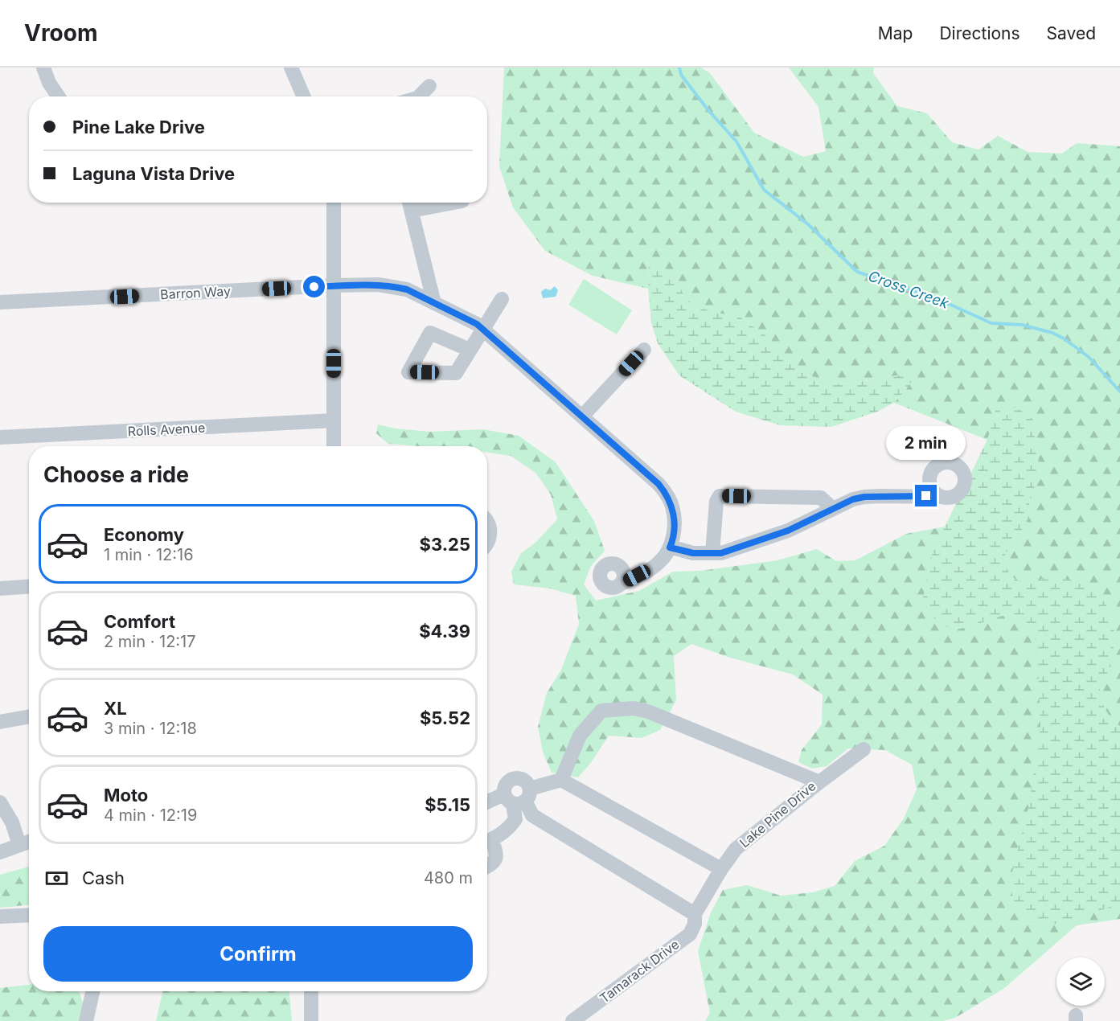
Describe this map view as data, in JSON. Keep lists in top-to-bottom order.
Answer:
{
  "streets": {
    "street": [
      "Barron Way",
      "Rolls Avenue",
      "Lake Pine Drive",
      "Tamarack Drive"
    ]
  },
  "crossings": [
    ["Lake Pine Drive", "Tamarack Drive"]
  ],
  "water": ["Cross Creek"],
  "page": {
    "header": "Vroom",
    "nav": ["Map", "Directions", "Saved"],
    "banner": ["Pine Lake Drive", "Laguna Vista Drive"],
    "bubble": "2 min",
    "heading": "Choose a ride",
    "list": [
      {
        "name": "Economy",
        "note": "1 min · 12:16",
        "value": "$3.25"
      },
      {
        "name": "Comfort",
        "note": "2 min · 12:17",
        "value": "$4.39"
      },
      {
        "name": "XL",
        "note": "3 min · 12:18",
        "value": "$5.52"
      },
      {
        "name": "Moto",
        "note": "4 min · 12:19",
        "value": "$5.15"
      }
    ],
    "pay": ["Cash", "480 m"],
    "buttons": "Confirm"
  }
}
